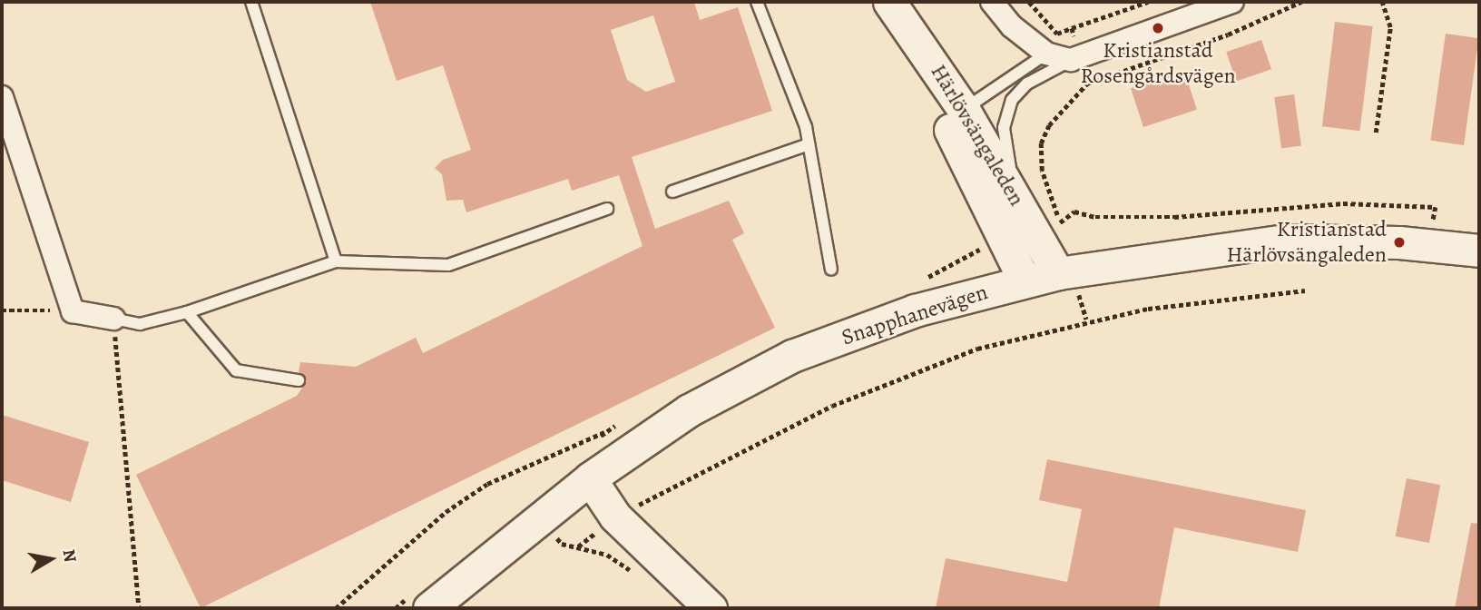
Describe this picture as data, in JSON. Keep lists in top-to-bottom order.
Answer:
{
  "streets": {
    "main road": ["Härlövsängaleden", "Snapphanevägen"]
  },
  "crossings": [
    ["Härlövsängaleden", "Snapphanevägen"]
  ],
  "places": ["Kristianstad Rosengårdsvägen", "Kristianstad Härlövsängaleden"],
  "north": "right"
}
